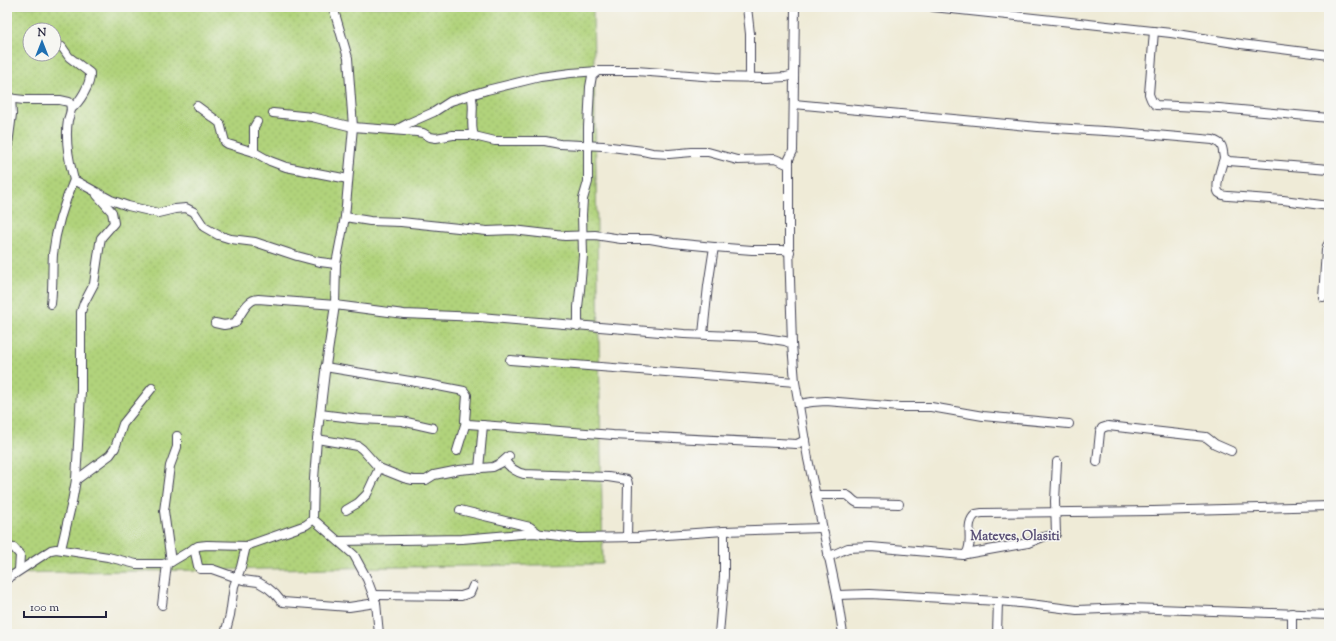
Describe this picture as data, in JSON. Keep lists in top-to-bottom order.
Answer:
{
  "districts": ["Mateves, Olasiti"],
  "scale_bar": "100 m",
  "north": "top"
}
